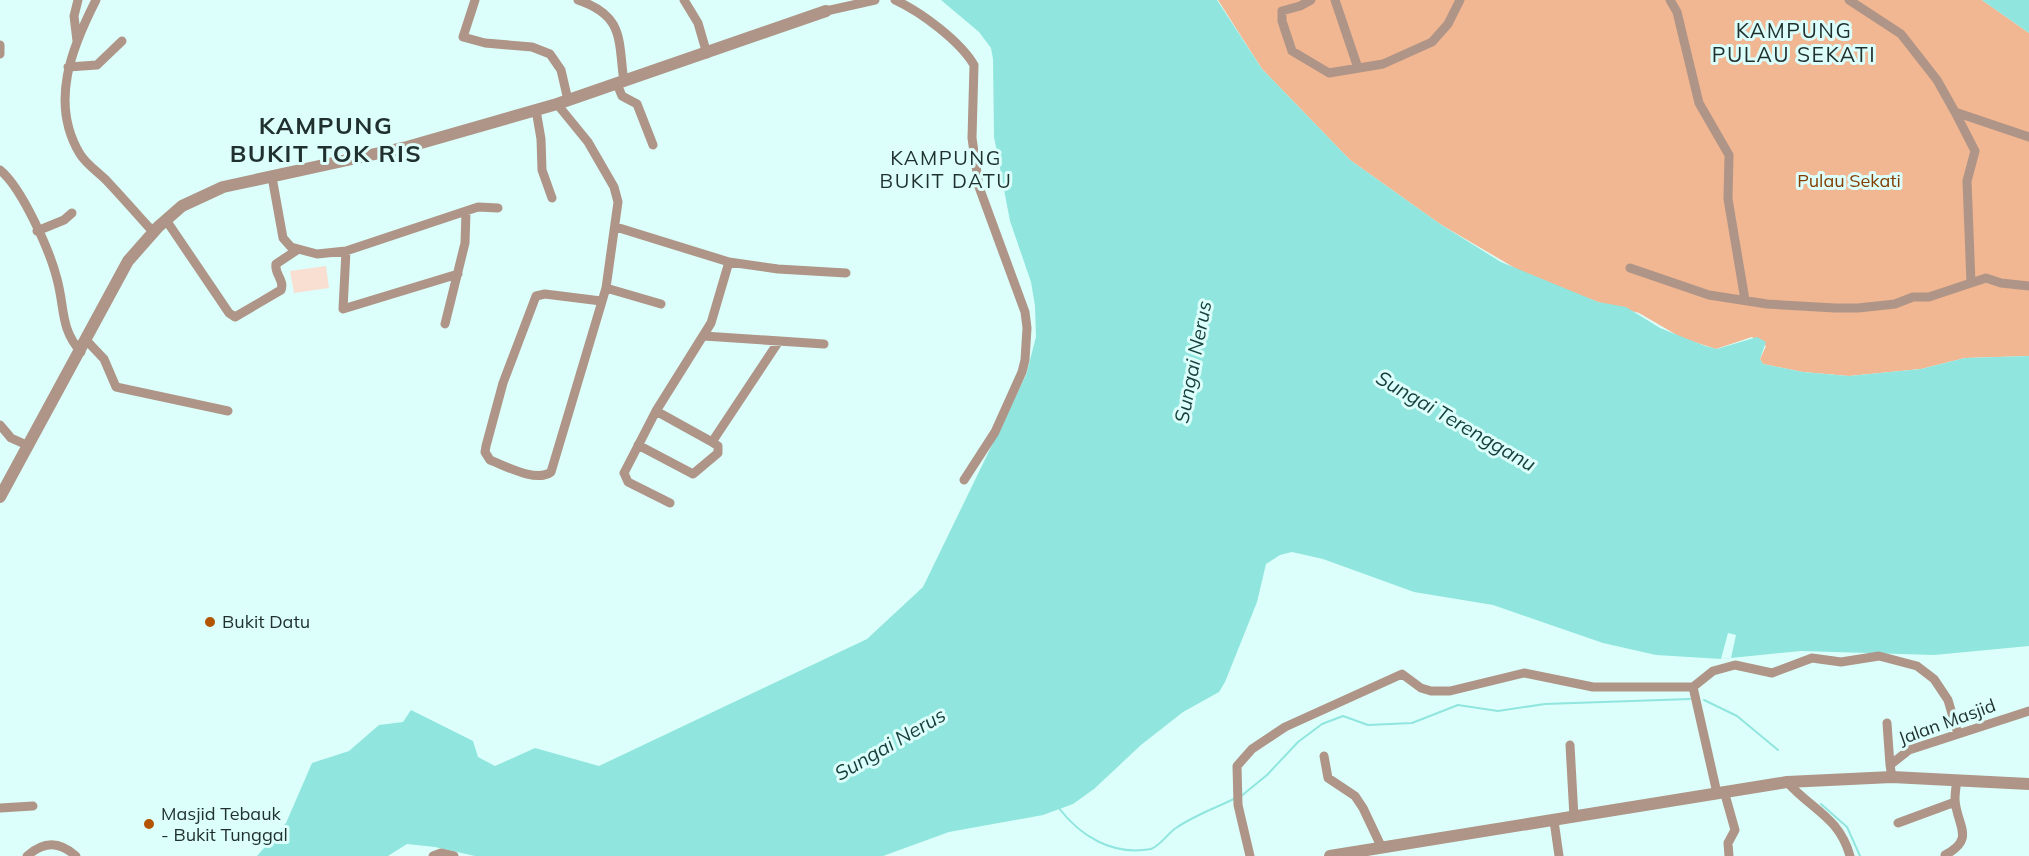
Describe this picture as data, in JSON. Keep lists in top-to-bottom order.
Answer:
{
  "streets": {
    "street": ["Jalan Masjid"]
  },
  "districts": ["KAMPUNG PULAU SEKATI", "KAMPUNG BUKIT TOK RIS", "KAMPUNG BUKIT DATU"],
  "water": ["Sungai Nerus", "Sungai Terengganu"],
  "parks": ["Pulau Sekati"],
  "places": ["Bukit Datu", "Masjid Tebauk - Bukit Tunggal"]
}
